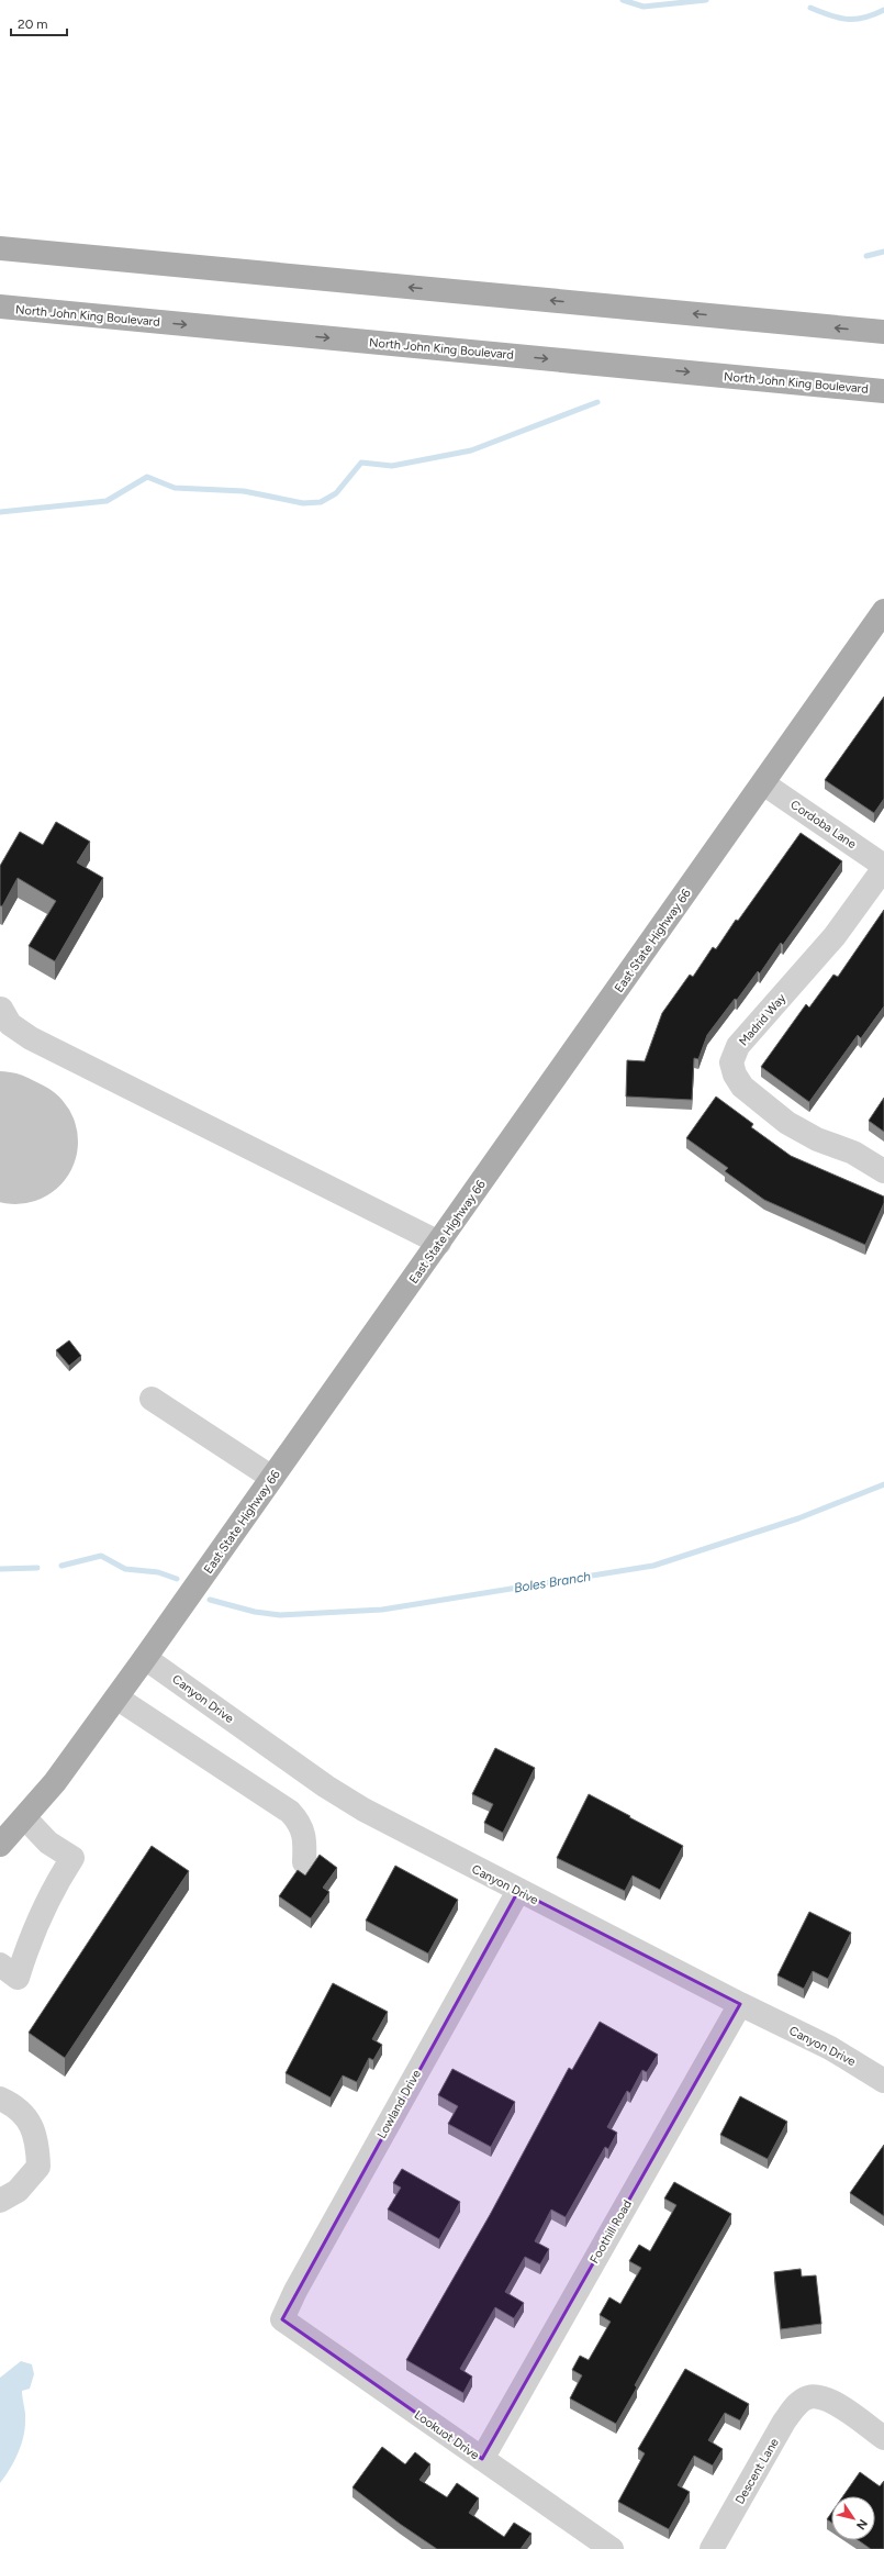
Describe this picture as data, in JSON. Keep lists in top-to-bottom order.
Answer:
{
  "streets": {
    "main road": ["North John King Boulevard", "East State Highway 66"],
    "street": [
      "Cordoba Lane",
      "Madrid Way",
      "Canyon Drive",
      "Lowland Drive",
      "Foothill Road",
      "Lookuot Drive",
      "Descent Lane"
    ]
  },
  "crossings": [
    ["Cordoba Lane", "East State Highway 66"],
    ["Cordoba Lane", "Madrid Way"],
    ["East State Highway 66", "Canyon Drive"],
    ["Canyon Drive", "Lowland Drive"],
    ["Canyon Drive", "Foothill Road"],
    ["Lowland Drive", "Lookuot Drive"],
    ["Foothill Road", "Lookuot Drive"]
  ],
  "water": ["Boles Branch"],
  "scale_bar": "20 m",
  "north": "bottom right"
}
